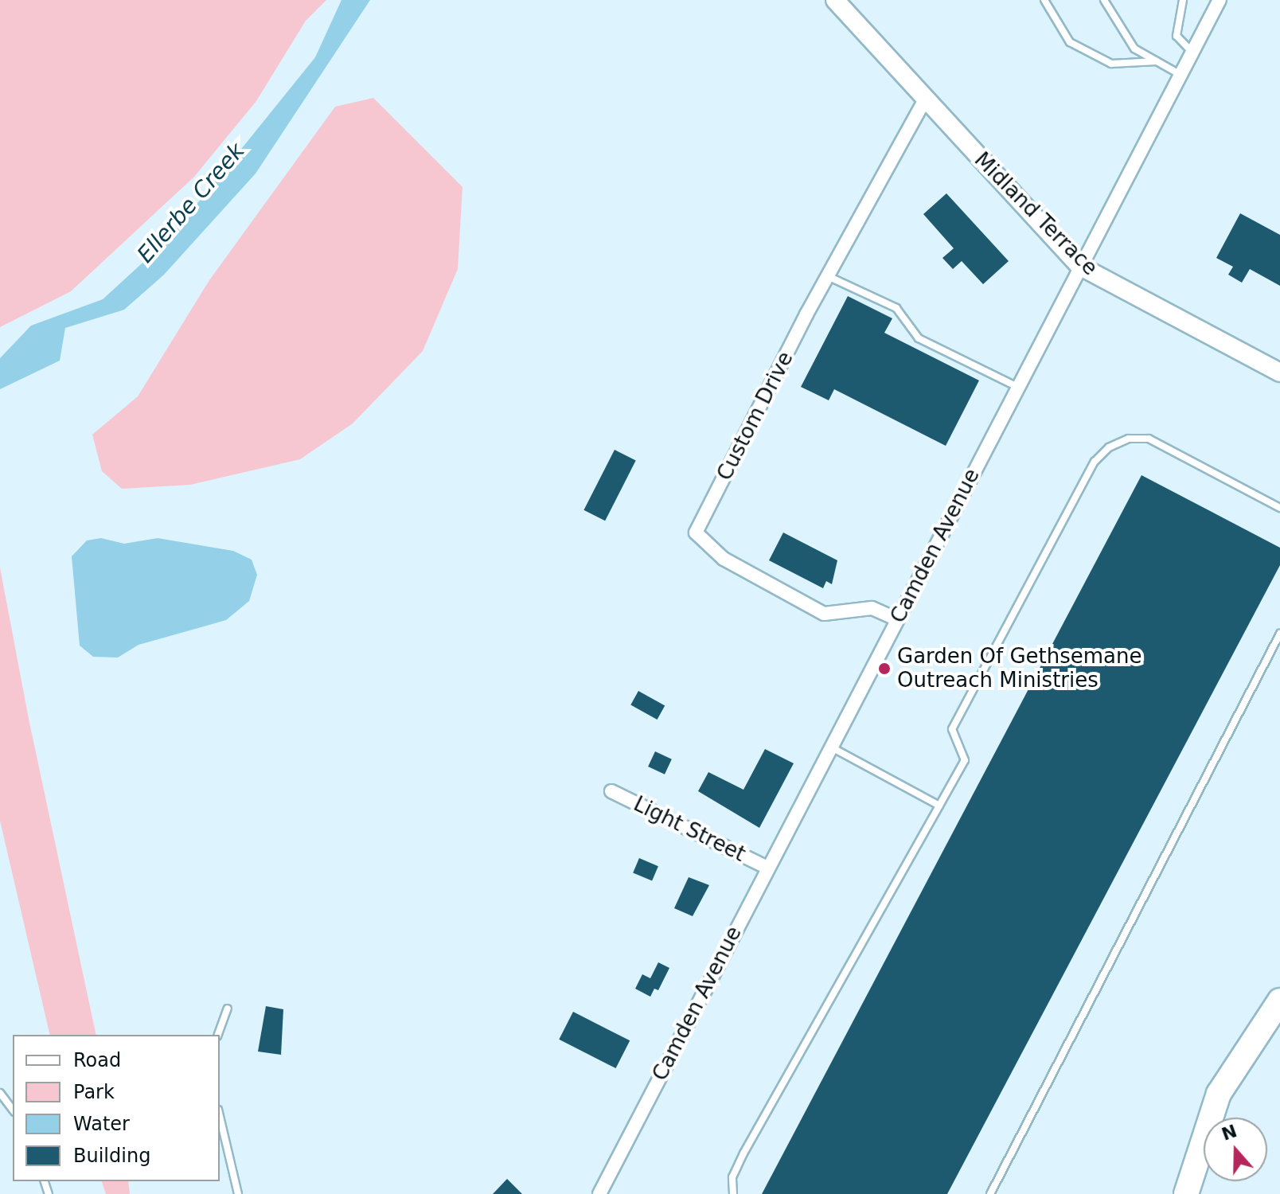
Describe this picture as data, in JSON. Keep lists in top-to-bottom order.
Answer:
{
  "streets": {
    "street": [
      "Midland Terrace",
      "Custom Drive",
      "Camden Avenue",
      "Light Street"
    ]
  },
  "crossings": [
    ["Midland Terrace", "Custom Drive"],
    ["Midland Terrace", "Camden Avenue"],
    ["Custom Drive", "Camden Avenue"],
    ["Camden Avenue", "Light Street"]
  ],
  "water": ["Ellerbe Creek"],
  "places": ["Garden Of Gethsemane Outreach Ministries"],
  "legend": [
    "Road",
    "Park",
    "Water",
    "Building"
  ],
  "north": "top"
}
